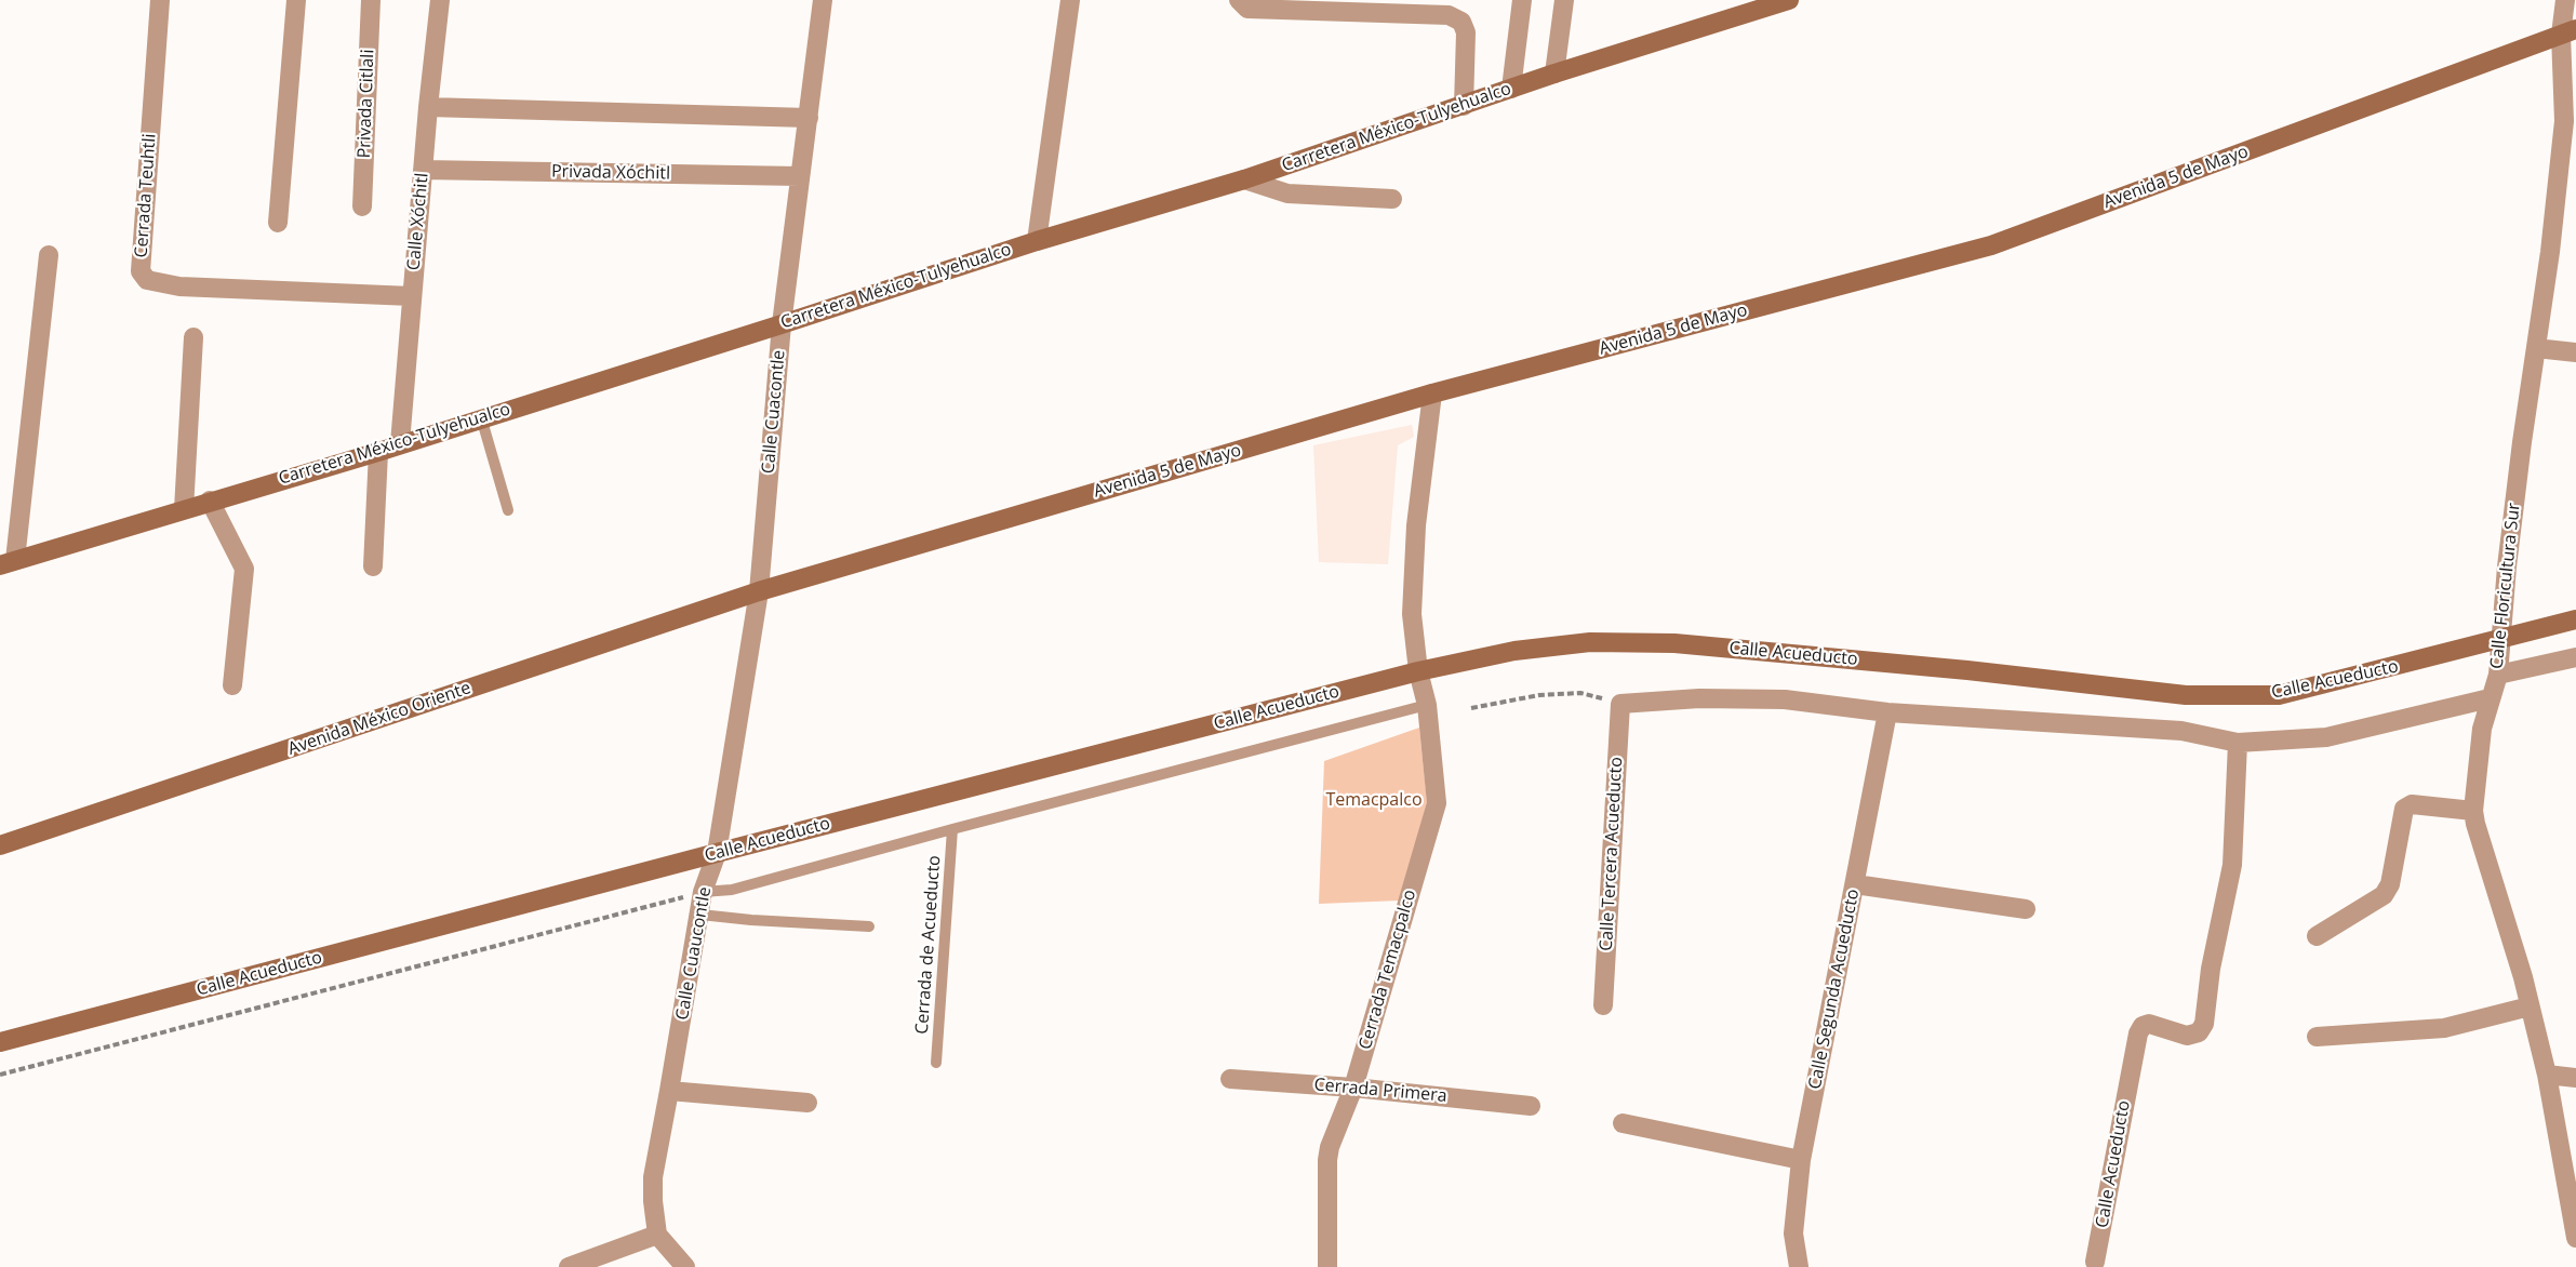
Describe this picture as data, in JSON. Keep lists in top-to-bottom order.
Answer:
{
  "streets": {
    "main road": [
      "Carretera México-Tulyehualco",
      "Avenida 5 de Mayo",
      "Calle Acueducto",
      "Avenida México Oriente"
    ],
    "street": [
      "Privada Citlali",
      "Privada Xóchitl",
      "Cerrada Teuhtli",
      "Calle Xóchitl",
      "Calle Cuacontle",
      "Calle Floricultura Sur",
      "Calle Tercera Acueducto",
      "Calle Cuaucontle",
      "Cerrada Temacpalco",
      "Calle Segunda Acueducto",
      "Cerrada Primera"
    ],
    "lane": ["Cerrada de Acueducto"]
  },
  "crossings": [
    ["Carretera México-Tulyehualco", "Calle Xóchitl"],
    ["Carretera México-Tulyehualco", "Calle Cuacontle"],
    ["Privada Xóchitl", "Calle Xóchitl"],
    ["Privada Xóchitl", "Calle Cuacontle"],
    ["Avenida 5 de Mayo", "Calle Cuacontle"],
    ["Avenida 5 de Mayo", "Calle Floricultura Sur"],
    ["Avenida 5 de Mayo", "Avenida México Oriente"],
    ["Avenida 5 de Mayo", "Calle Cuaucontle"],
    ["Avenida 5 de Mayo", "Cerrada Temacpalco"],
    ["Cerrada Teuhtli", "Calle Xóchitl"],
    ["Calle Cuacontle", "Avenida México Oriente"],
    ["Calle Cuacontle", "Calle Cuaucontle"],
    ["Calle Floricultura Sur", "Calle Acueducto"],
    ["Calle Acueducto", "Cerrada de Acueducto"],
    ["Calle Acueducto", "Calle Cuaucontle"],
    ["Calle Acueducto", "Cerrada Temacpalco"],
    ["Avenida México Oriente", "Calle Cuaucontle"],
    ["Cerrada Temacpalco", "Cerrada Primera"]
  ],
  "parks": ["Temacpalco"]
}
